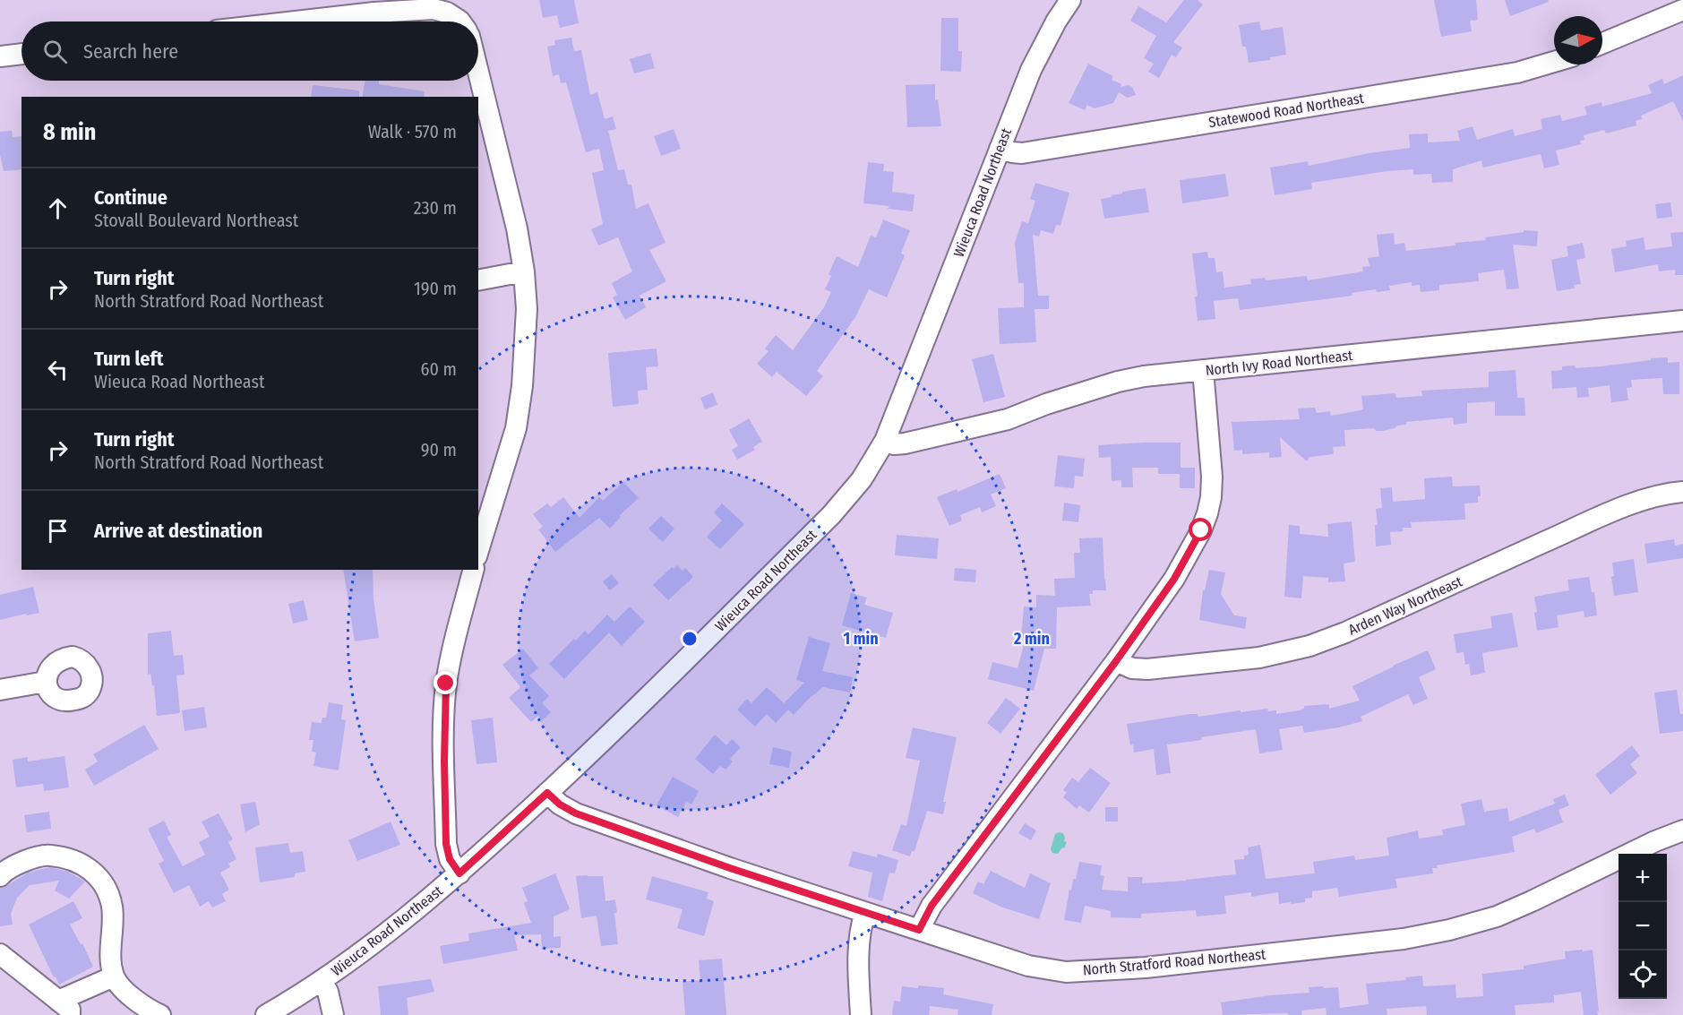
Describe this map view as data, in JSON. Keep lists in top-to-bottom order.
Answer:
{
  "streets": {
    "street": [
      "Statewood Road Northeast",
      "Wieuca Road Northeast",
      "North Ivy Road Northeast",
      "Arden Way Northeast",
      "North Stratford Road Northeast"
    ]
  },
  "crossings": [
    ["Statewood Road Northeast", "Wieuca Road Northeast"],
    ["Wieuca Road Northeast", "North Ivy Road Northeast"],
    ["Wieuca Road Northeast", "North Stratford Road Northeast"]
  ],
  "north": "right",
  "page": {
    "search": "Search here",
    "heading": ["8 min", "Walk · 570 m"],
    "list": [
      ["Continue", "Stovall Boulevard Northeast", "230 m"],
      ["Turn right", "North Stratford Road Northeast", "190 m"],
      ["Turn left", "Wieuca Road Northeast", "60 m"],
      ["Turn right", "North Stratford Road Northeast", "90 m"],
      "Arrive at destination"
    ],
    "map_buttons": ["+", "−"]
  },
  "rings": ["1 min", "2 min"]
}
